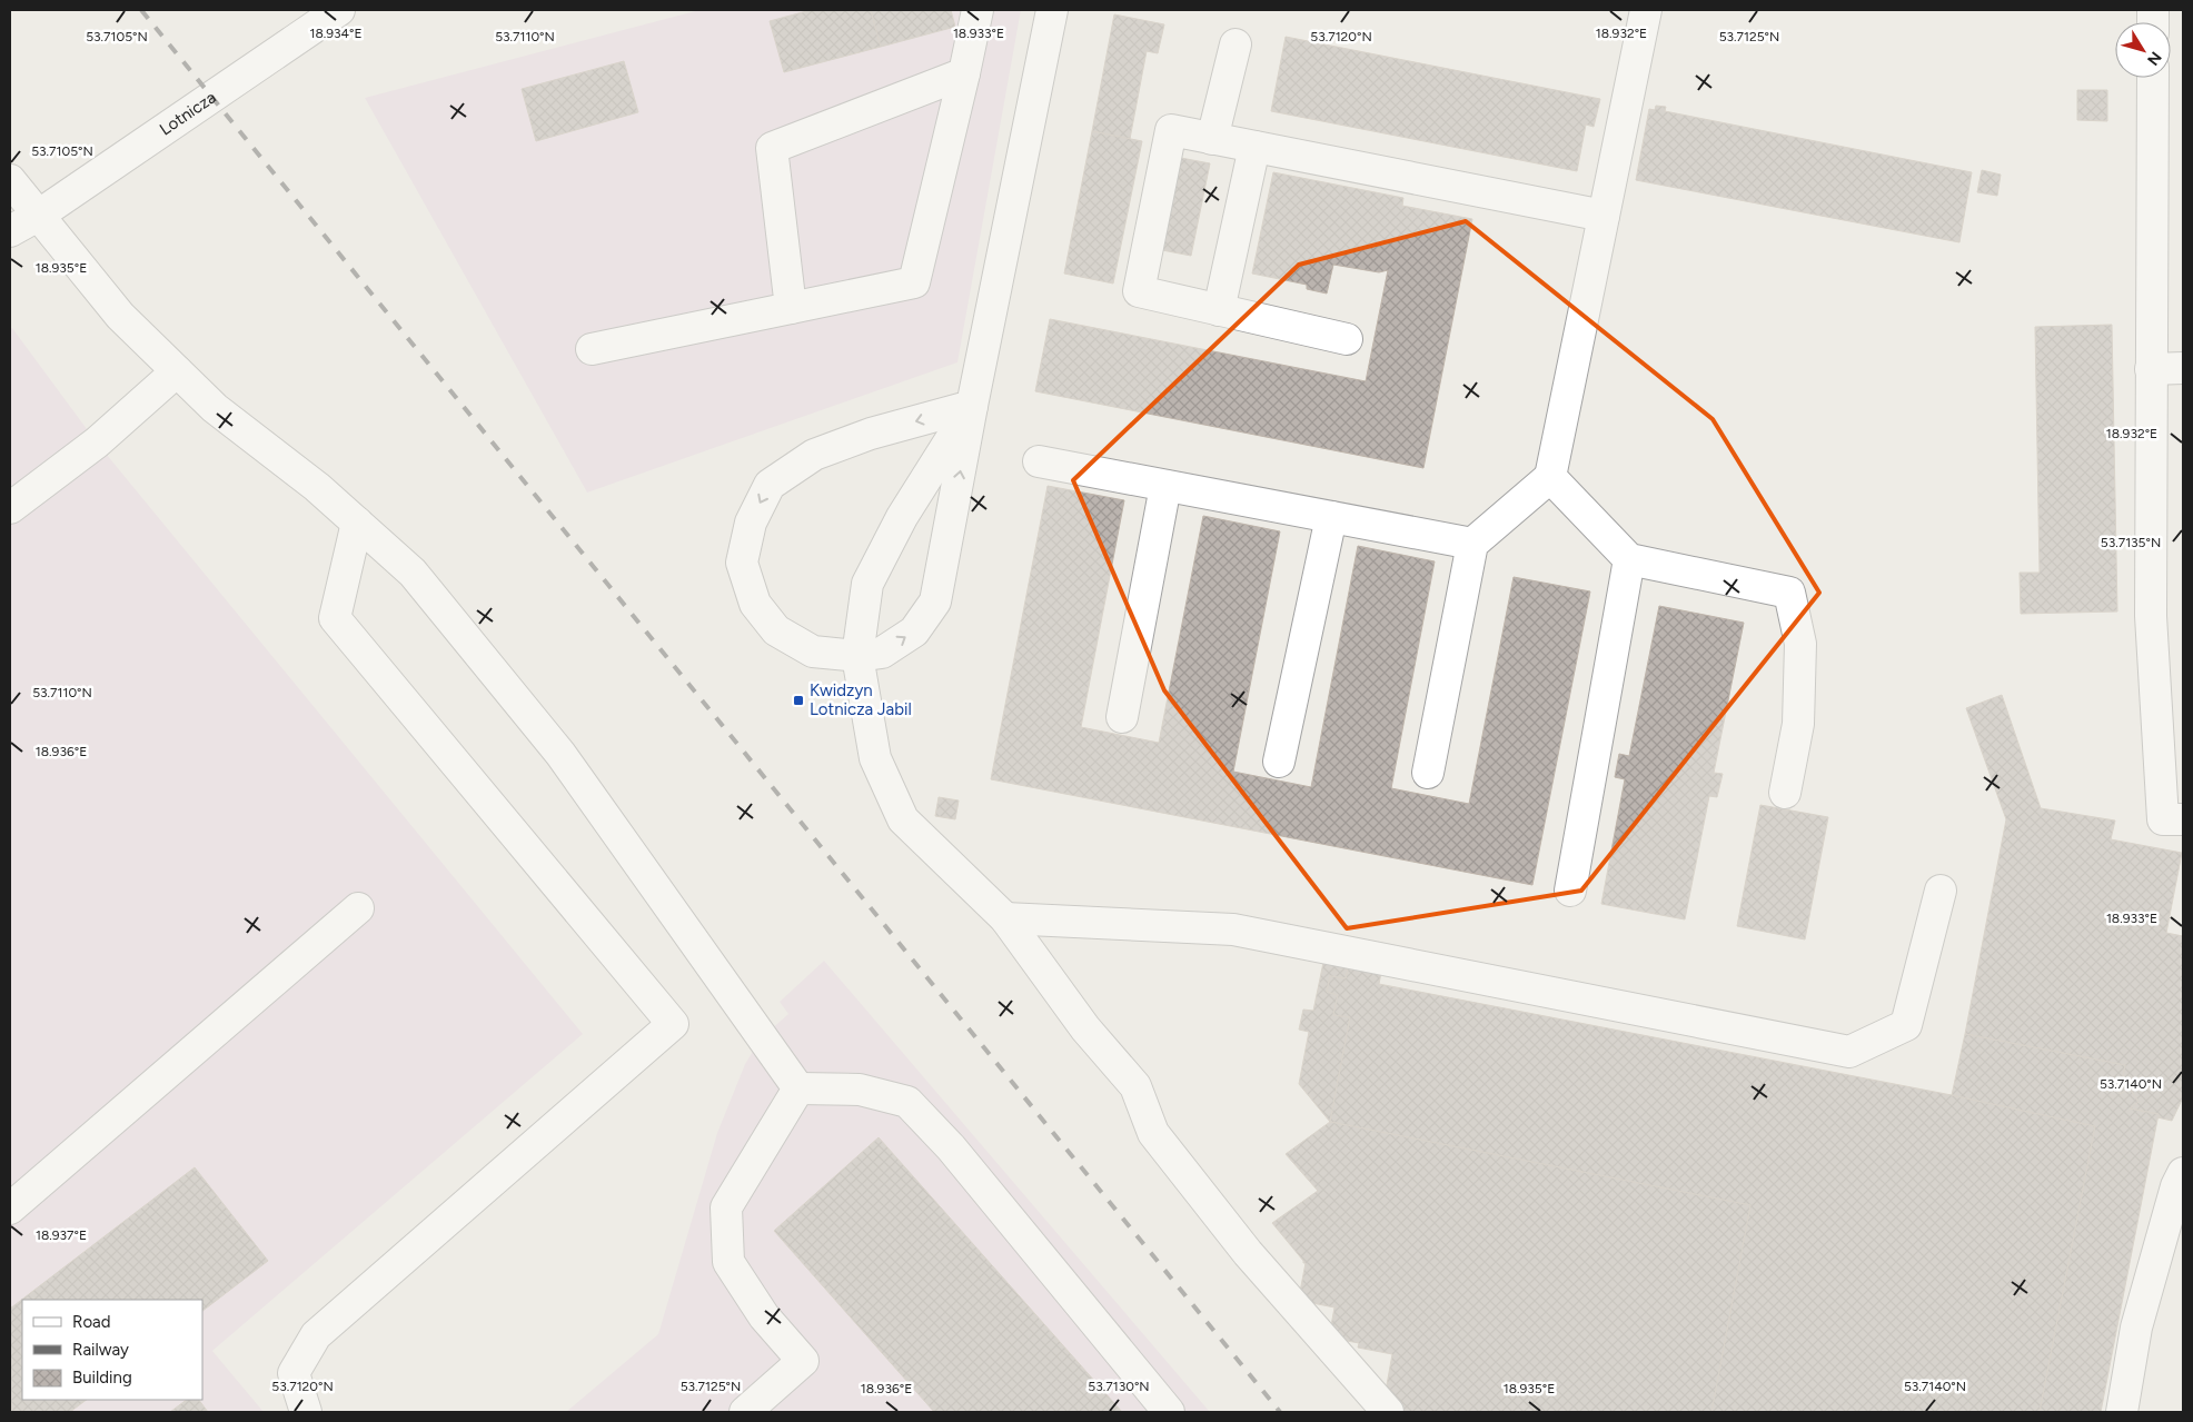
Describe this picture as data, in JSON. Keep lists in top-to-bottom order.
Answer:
{
  "streets": {
    "street": ["Lotnicza"]
  },
  "places": {
    "transit": ["Kwidzyn Lotnicza Jabil"]
  },
  "legend": ["Road", "Railway", "Building"],
  "north": "bottom right",
  "coordinates": [
    "18.934°E",
    "18.932°E",
    "18.933°E",
    "53.7105°N",
    "53.7110°N",
    "53.7120°N",
    "53.7125°N",
    "18.935°E",
    "53.7135°N",
    "18.936°E",
    "53.7140°N",
    "18.937°E",
    "53.7130°N"
  ]
}
